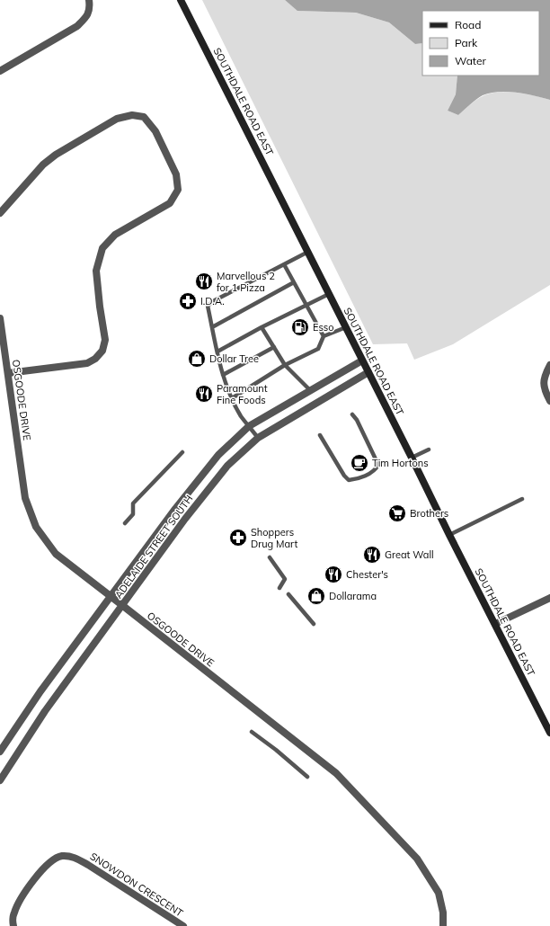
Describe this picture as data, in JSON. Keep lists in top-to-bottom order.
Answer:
{
  "streets": {
    "main road": ["SOUTHDALE ROAD EAST"],
    "street": ["OSGOODE DRIVE", "ADELAIDE STREET SOUTH", "SNOWDON CRESCENT"]
  },
  "crossings": [
    ["SOUTHDALE ROAD EAST", "ADELAIDE STREET SOUTH"],
    ["OSGOODE DRIVE", "ADELAIDE STREET SOUTH"]
  ],
  "places": {
    "restaurant": [
      "Marvellous 2 for 1 Pizza",
      "Paramount Fine Foods",
      "Great Wall",
      "Chester's"
    ],
    "pharmacy": ["I.D.A.", "Shoppers Drug Mart"],
    "fuel station": ["Esso"],
    "shop": ["Dollar Tree", "Dollarama"],
    "cafe": ["Tim Hortons"],
    "supermarket": ["Brothers"]
  },
  "legend": ["Road", "Park", "Water"]
}
